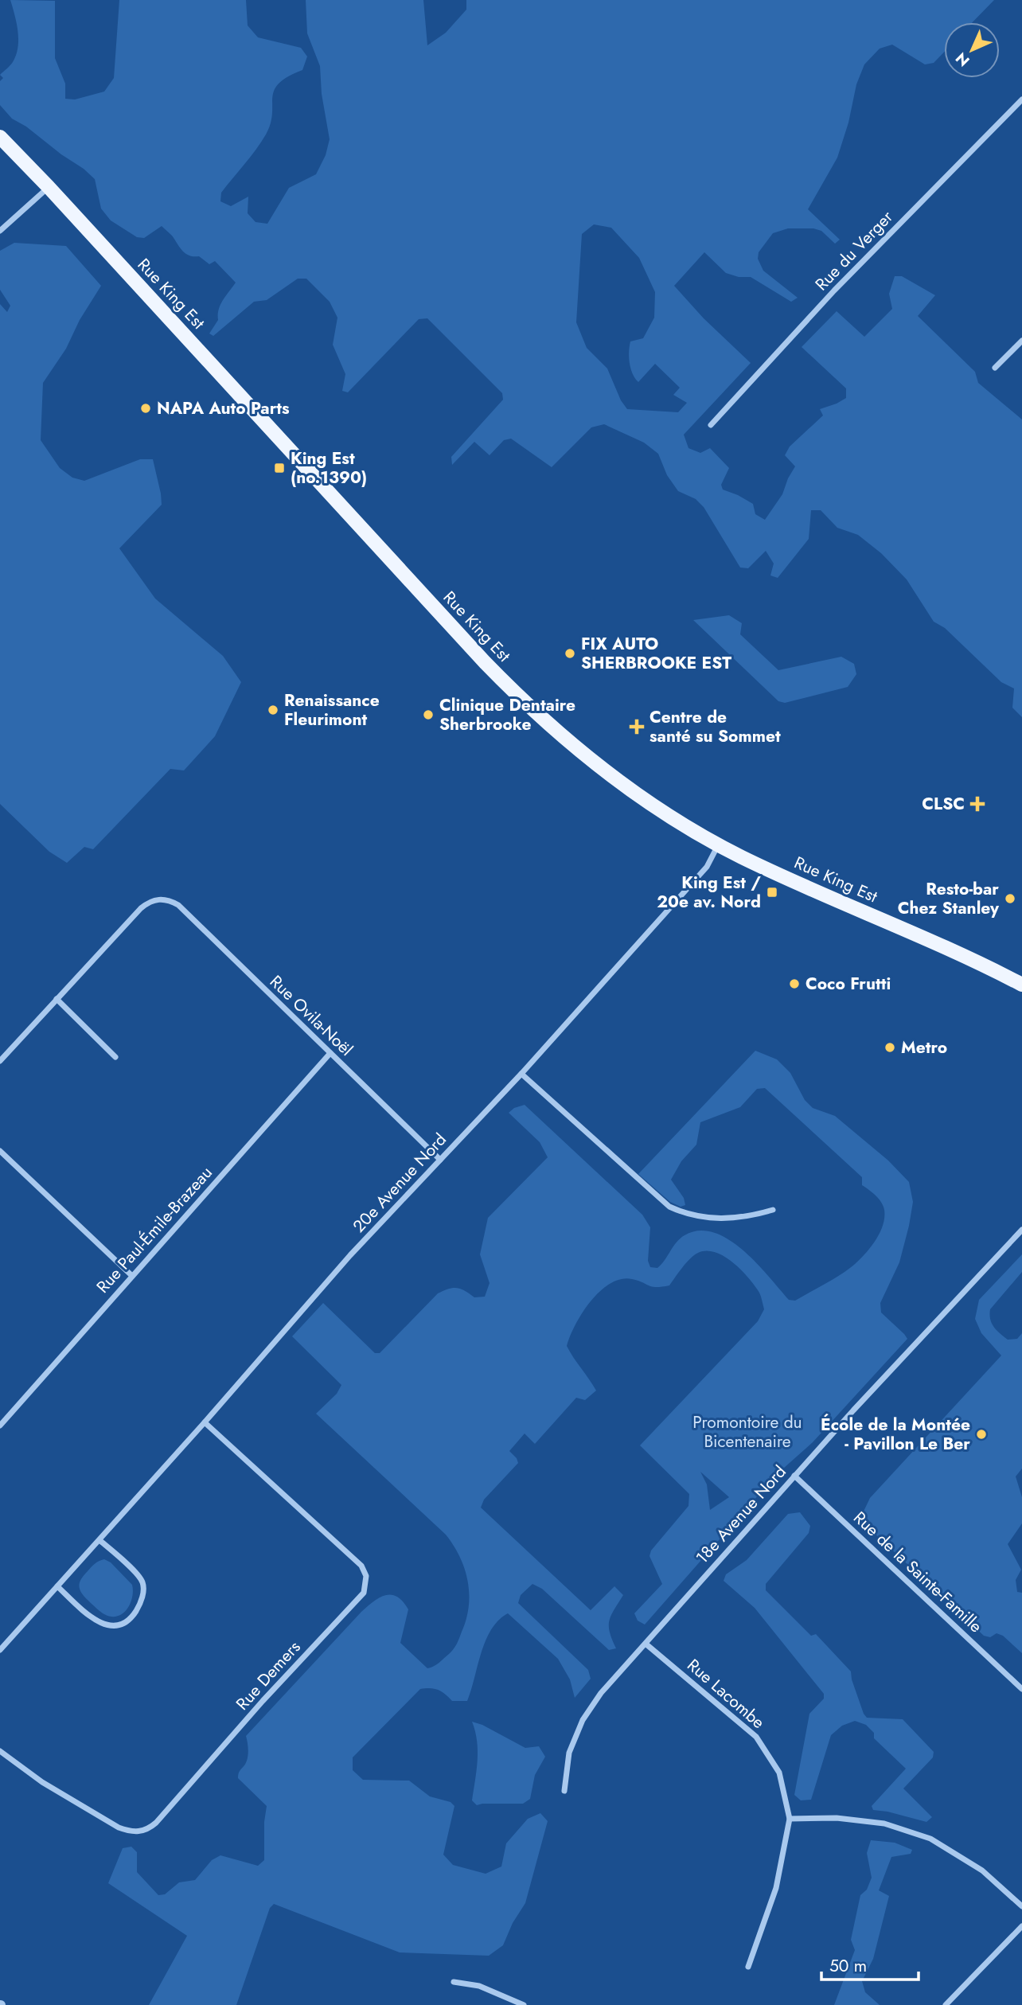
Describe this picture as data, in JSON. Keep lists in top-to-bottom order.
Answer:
{
  "streets": {
    "main road": ["Rue King Est"],
    "street": [
      "Rue du Verger",
      "Rue Ovila-Noël",
      "20e Avenue Nord",
      "Rue Paul-Émile-Brazeau",
      "18e Avenue Nord",
      "Rue de la Sainte-Famille",
      "Rue Demers",
      "Rue Lacombe"
    ]
  },
  "crossings": [
    ["Rue King Est", "20e Avenue Nord"],
    ["Rue Ovila-Noël", "20e Avenue Nord"],
    ["Rue Ovila-Noël", "Rue Paul-Émile-Brazeau"],
    ["20e Avenue Nord", "Rue Demers"],
    ["18e Avenue Nord", "Rue de la Sainte-Famille"],
    ["18e Avenue Nord", "Rue Lacombe"]
  ],
  "parks": ["Promontoire du Bicentenaire"],
  "places": {
    "other": [
      "NAPA Auto Parts",
      "FIX AUTO SHERBROOKE EST",
      "Renaissance Fleurimont",
      "Clinique Dentaire Sherbrooke",
      "Resto-bar Chez Stanley",
      "Coco Frutti",
      "Metro",
      "École de la Montée - Pavillon Le Ber"
    ],
    "transit": ["King Est (no.1390)", "King Est / 20e av. Nord"],
    "health": ["Centre de santé su Sommet", "CLSC"]
  },
  "scale_bar": "50 m",
  "north": "bottom left"
}
